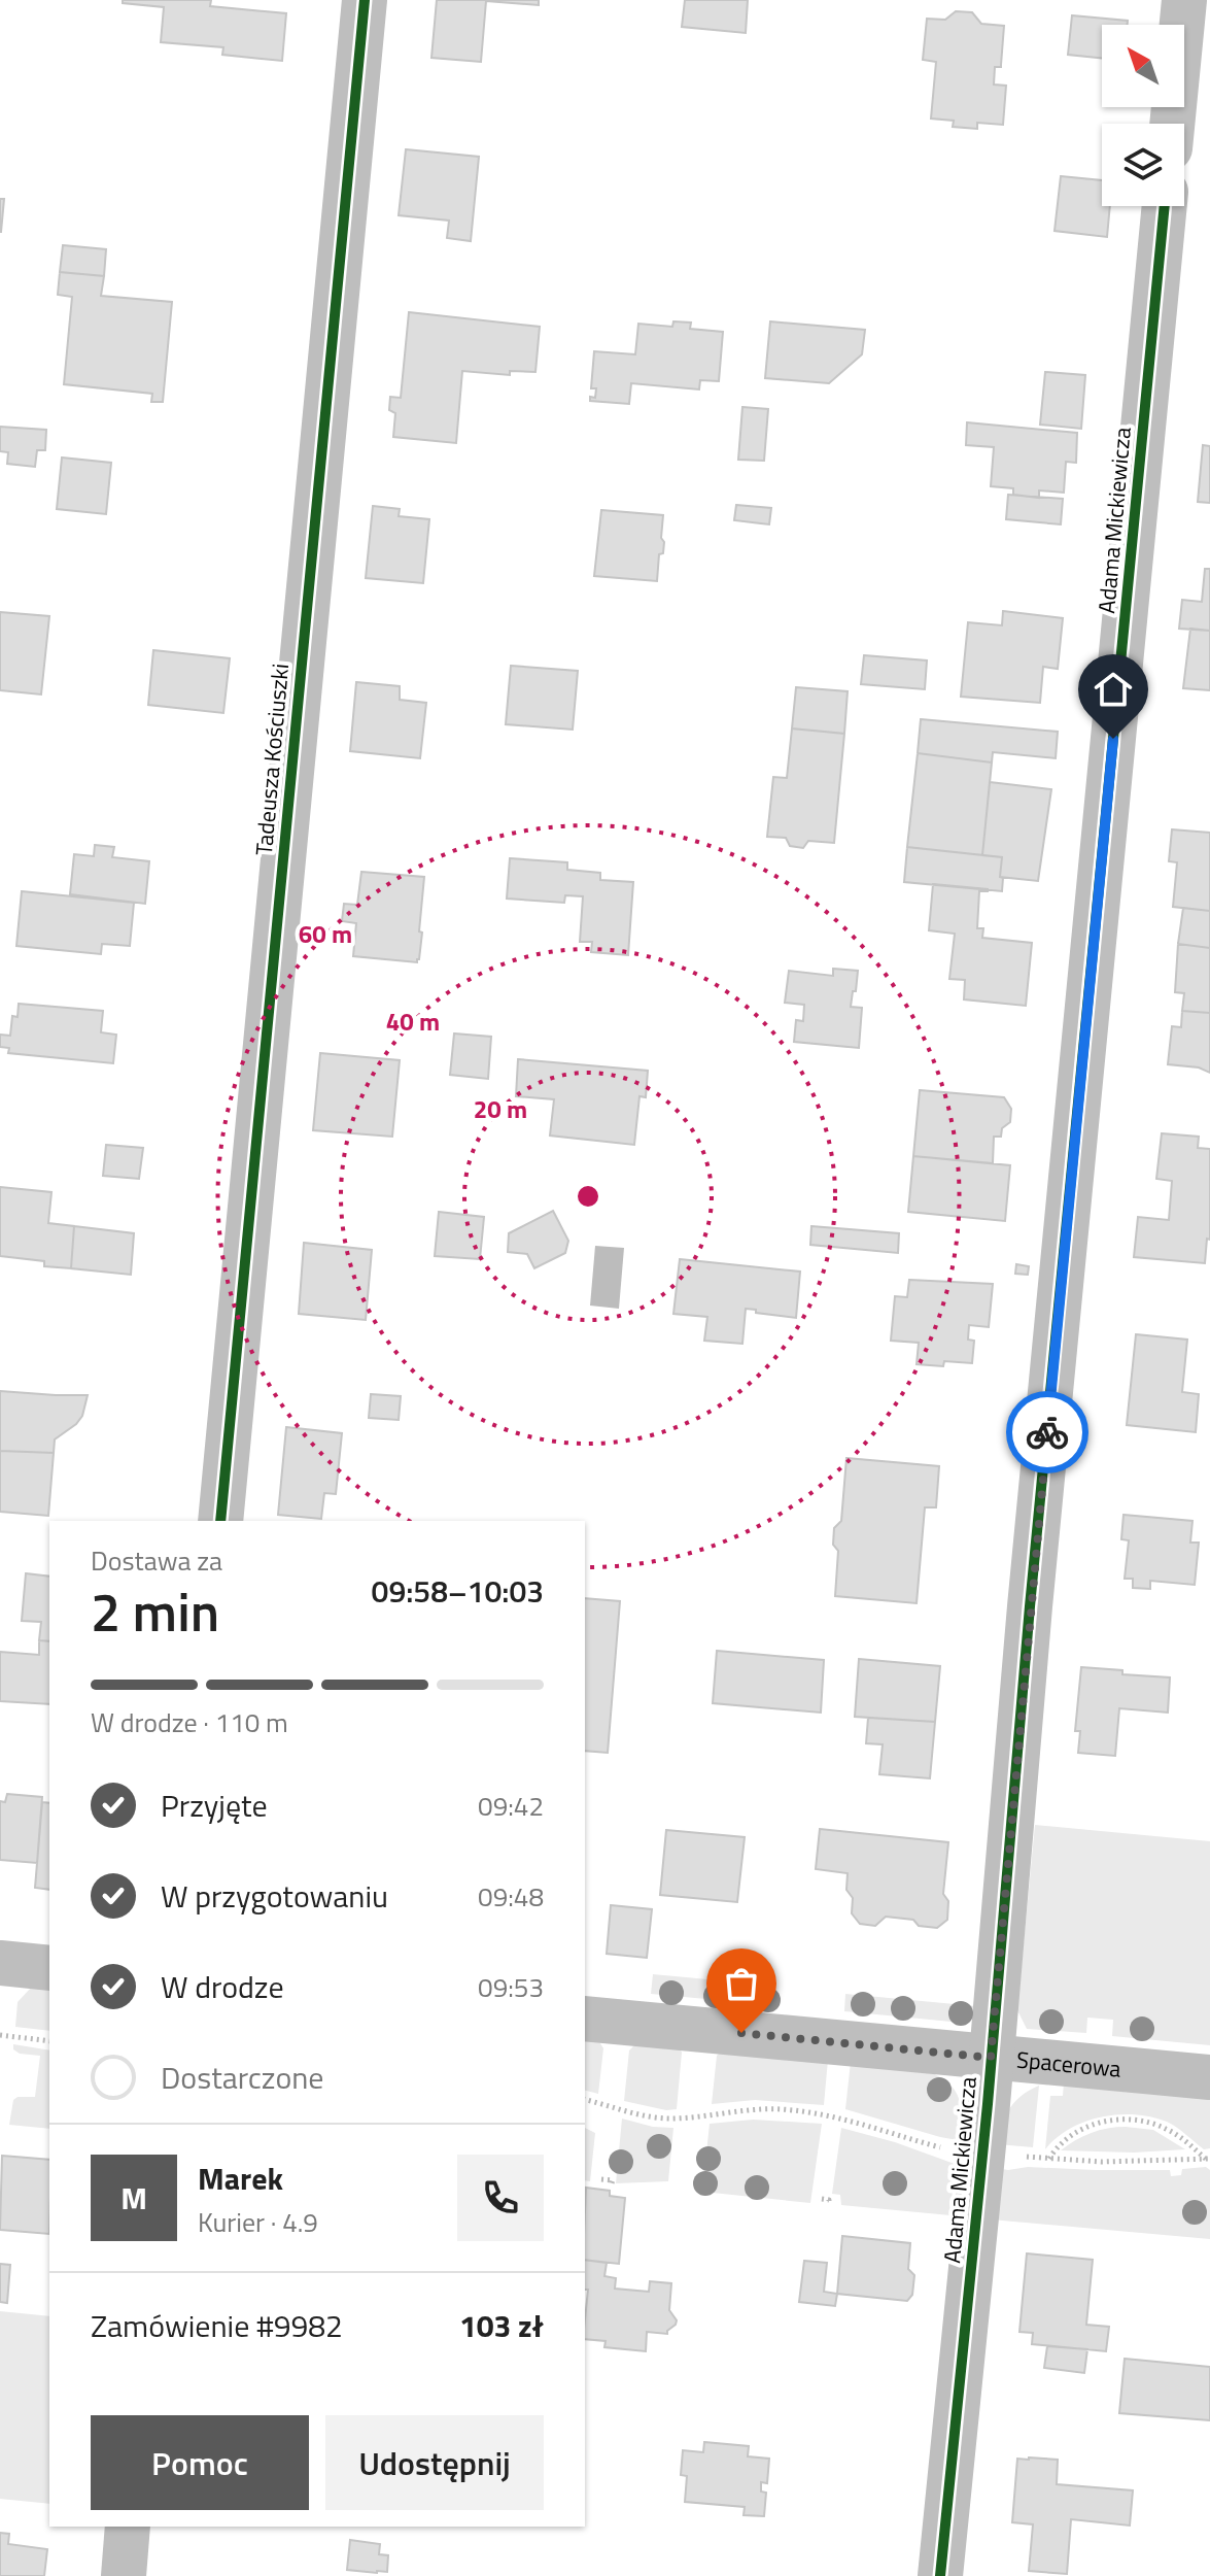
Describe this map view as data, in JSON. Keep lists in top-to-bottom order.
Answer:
{
  "streets": {
    "street": ["Adama Mickiewicza", "Tadeusza Kościuszki", "Spacerowa"]
  },
  "crossings": [
    ["Adama Mickiewicza", "Spacerowa"]
  ],
  "north": "top left",
  "page": {
    "heading": ["2 min", "Dostawa za", "09:58–10:03"],
    "panel": [
      "Marek",
      "Kurier · 4.9",
      "Zamówienie #9982",
      "103 zł"
    ],
    "bar": "W drodze · 110 m",
    "list": [
      ["Przyjęte", "09:42"],
      ["W przygotowaniu", "09:48"],
      ["W drodze", "09:53"],
      "Dostarczone"
    ],
    "round": "M",
    "buttons": ["Pomoc", "Udostępnij"]
  },
  "rings": ["60 m", "40 m", "20 m"]
}
